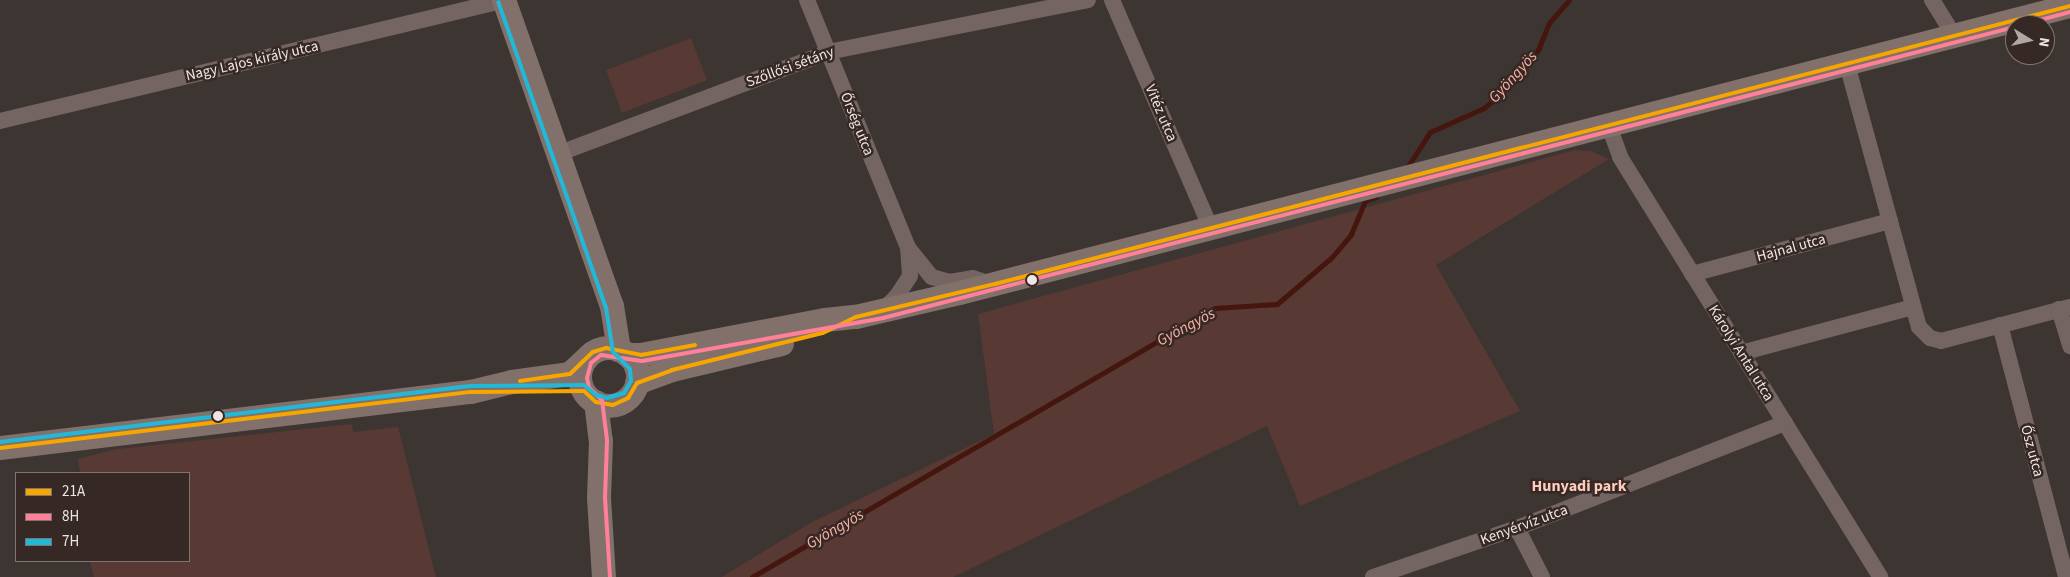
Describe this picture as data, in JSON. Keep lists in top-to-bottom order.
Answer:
{
  "streets": {
    "street": [
      "Nagy Lajos király utca",
      "Szőllősi sétány",
      "Vitéz utca",
      "Őrség utca",
      "Hajnal utca",
      "Károlyi Antal utca",
      "Ősz utca",
      "Kenyérvíz utca"
    ]
  },
  "crossings": [
    ["Szőllősi sétány", "Őrség utca"],
    ["Hajnal utca", "Károlyi Antal utca"],
    ["Károlyi Antal utca", "Kenyérvíz utca"]
  ],
  "districts": ["Hunyadi park"],
  "water": ["Gyöngyös"],
  "lines": ["transit line 7H", "transit line 21A", "transit line 8H"],
  "legend": ["21A", "8H", "7H"],
  "north": "right"
}
